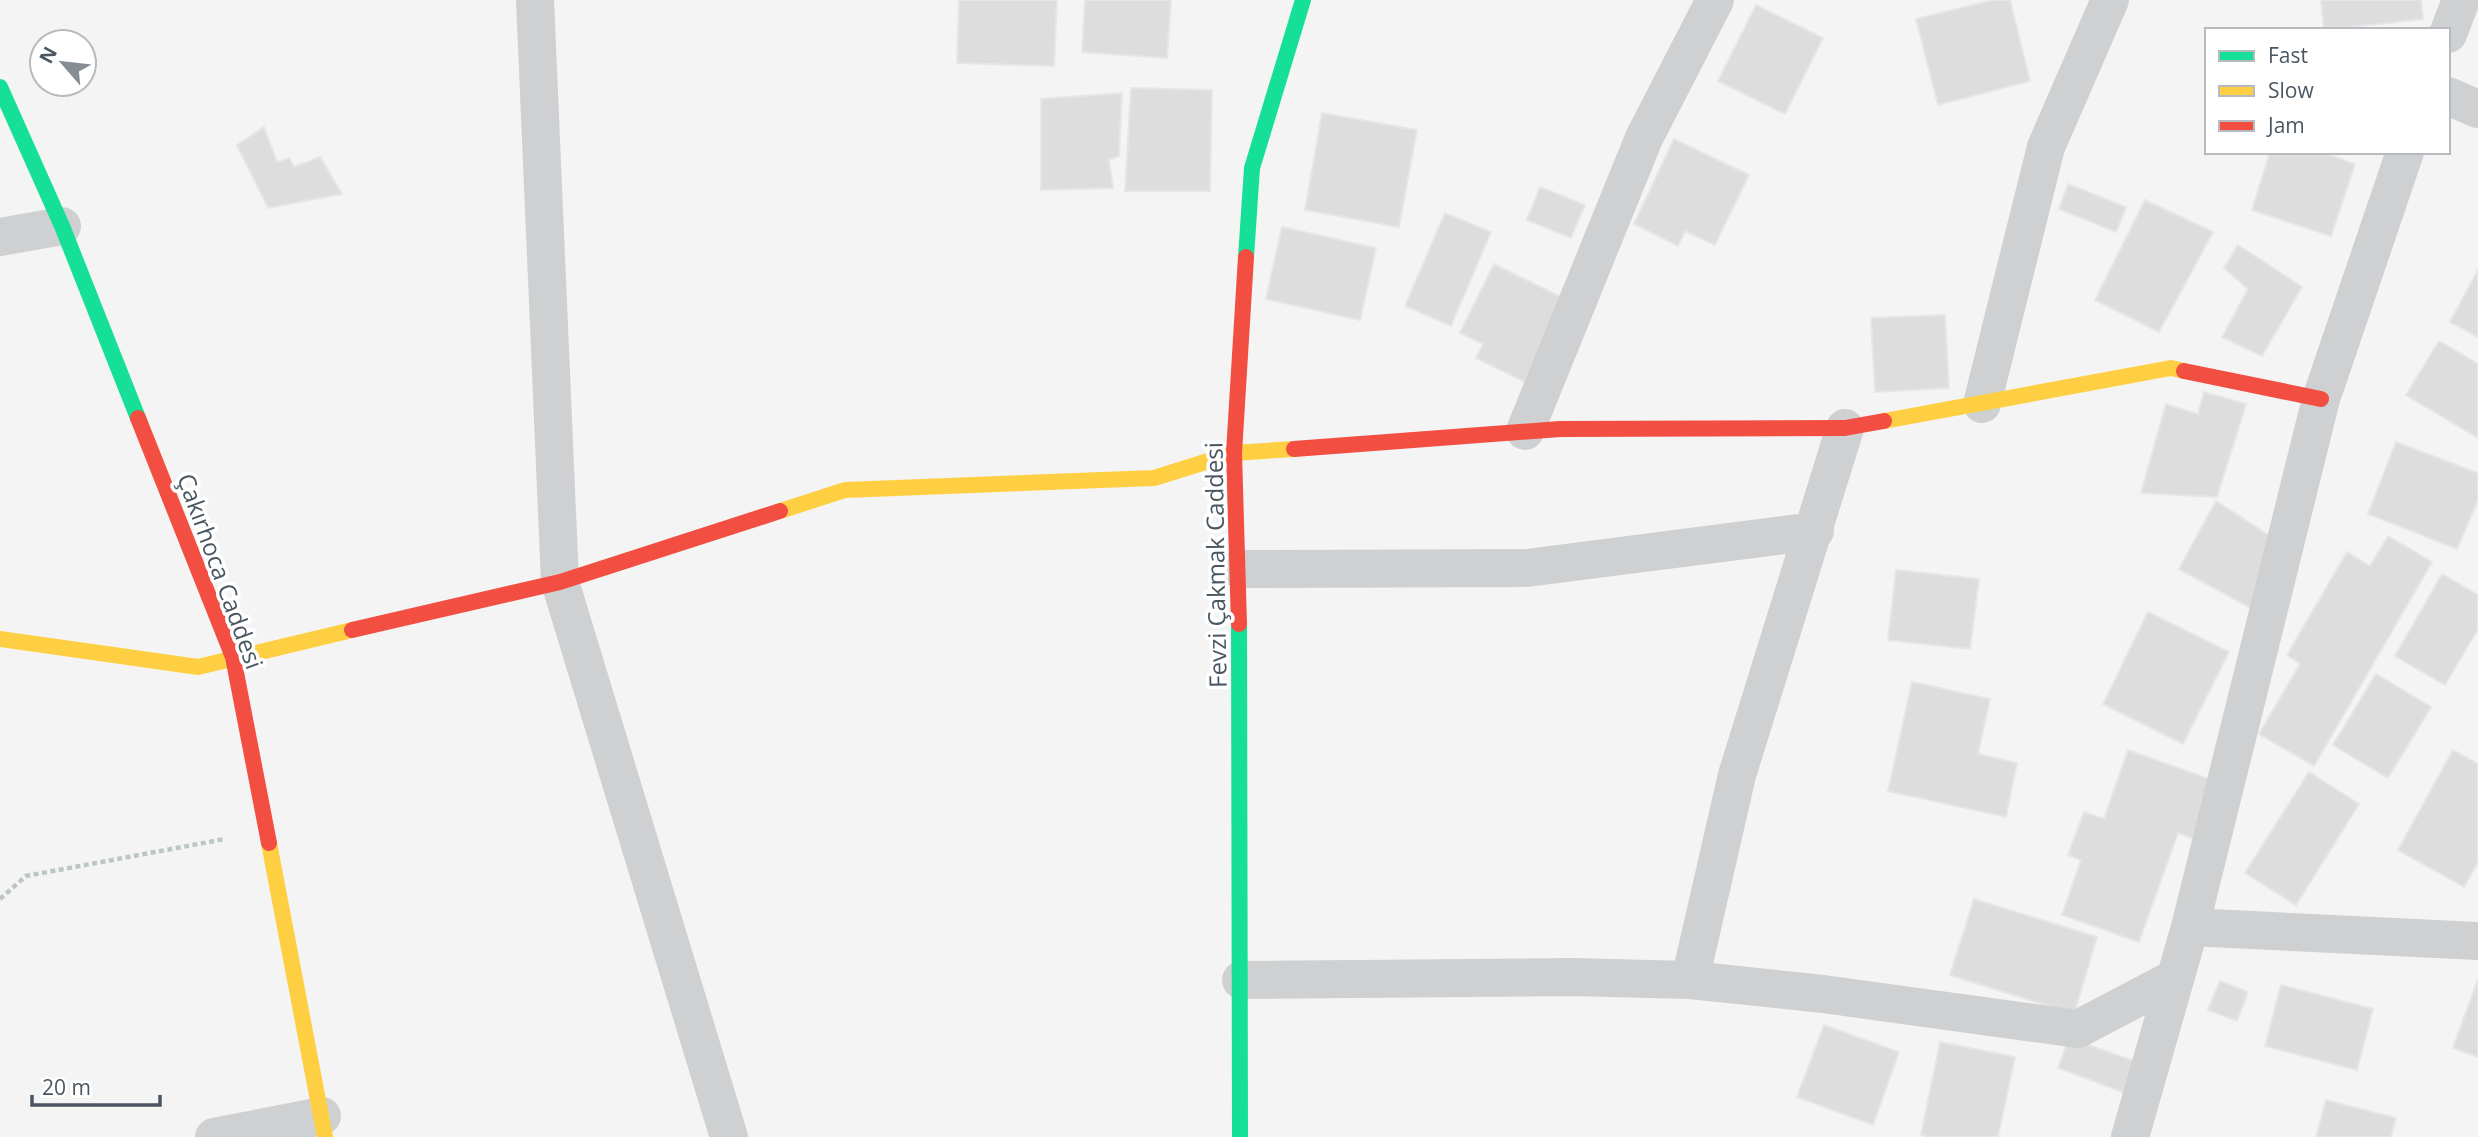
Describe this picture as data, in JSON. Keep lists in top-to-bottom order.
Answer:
{
  "streets": {
    "street": ["Fevzi Çakmak Caddesi", "Çakırhoca Caddesi"]
  },
  "legend": ["Fast", "Slow", "Jam"],
  "scale_bar": "20 m",
  "north": "top left"
}
